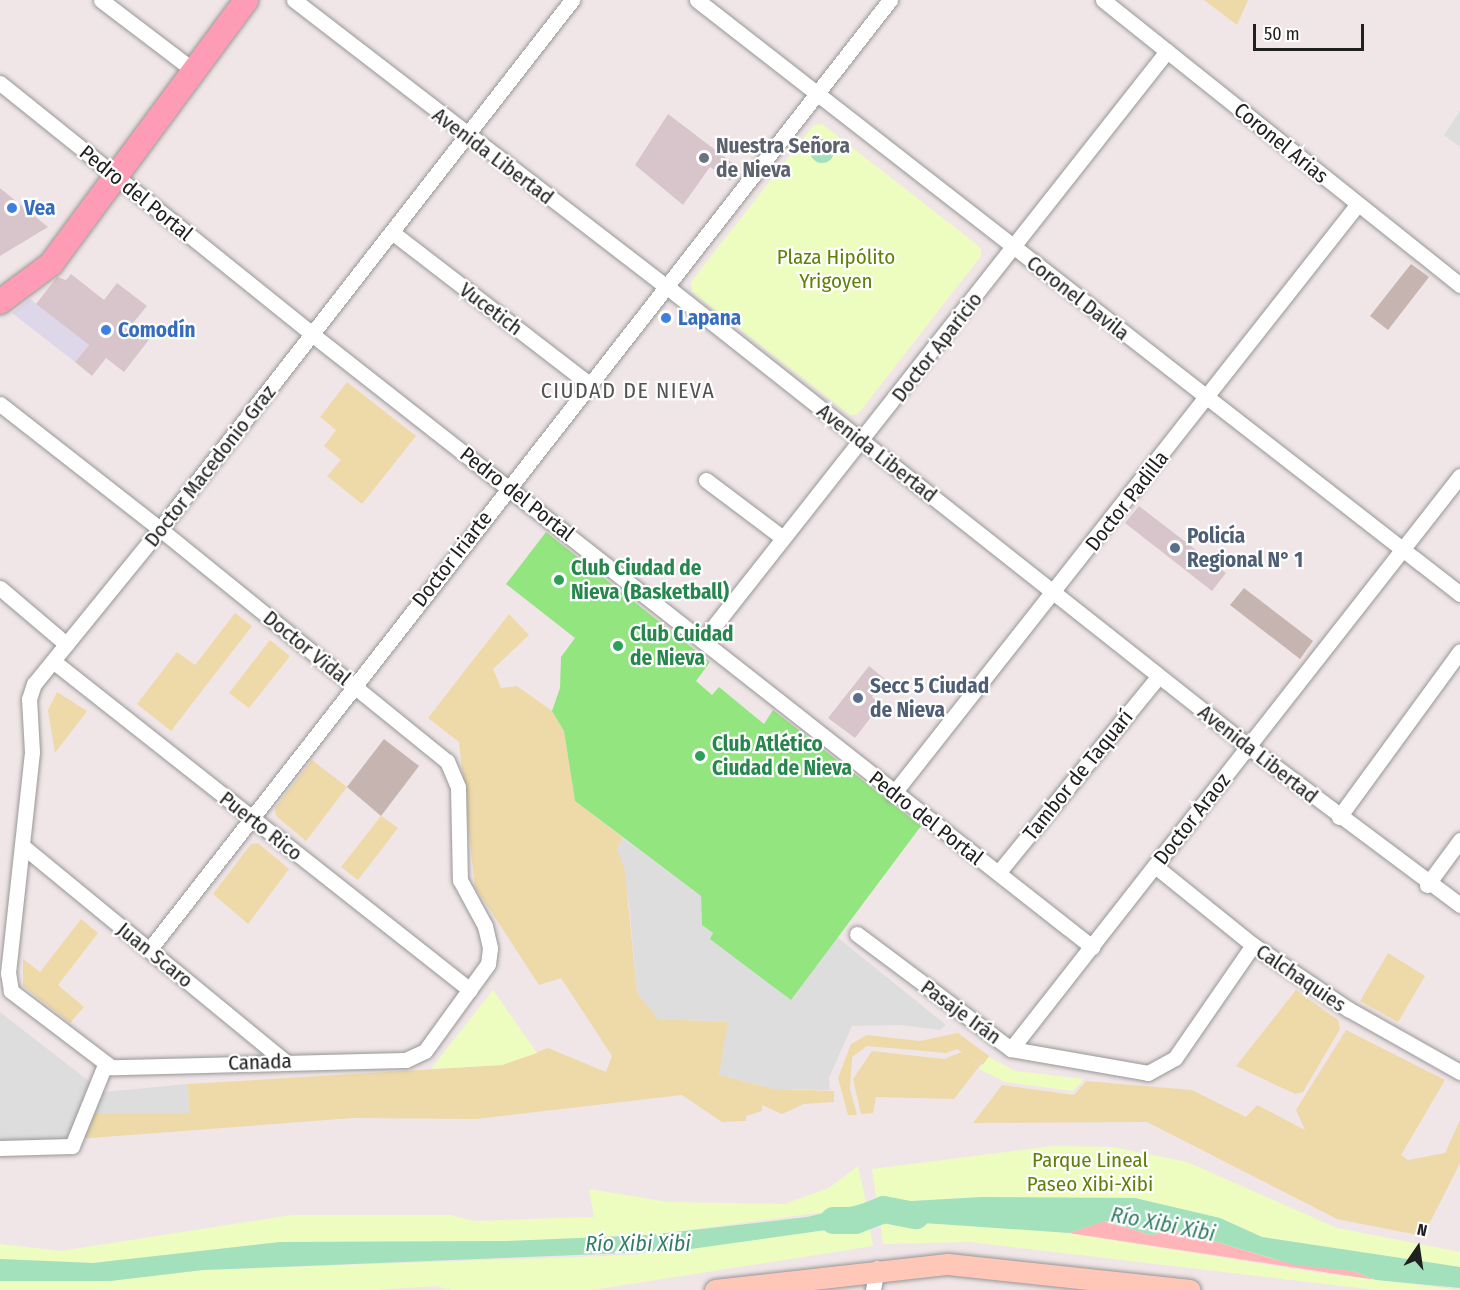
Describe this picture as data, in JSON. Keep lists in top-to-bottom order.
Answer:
{
  "streets": {
    "street": [
      "Coronel Arias",
      "Avenida Libertad",
      "Pedro del Portal",
      "Coronel Davila",
      "Vucetich",
      "Doctor Aparicio",
      "Doctor Macedonio Graz",
      "Doctor Padilla",
      "Doctor Iriarte",
      "Doctor Vidal",
      "Tambor de Taquarí",
      "Doctor Araoz",
      "Puerto Rico",
      "Juan Scaro",
      "Calchaquies",
      "Pasaje Irán",
      "Canada"
    ]
  },
  "crossings": [
    ["Coronel Arias", "Doctor Aparicio"],
    ["Coronel Arias", "Doctor Padilla"],
    ["Avenida Libertad", "Doctor Aparicio"],
    ["Avenida Libertad", "Doctor Macedonio Graz"],
    ["Avenida Libertad", "Doctor Padilla"],
    ["Avenida Libertad", "Doctor Iriarte"],
    ["Avenida Libertad", "Tambor de Taquarí"],
    ["Avenida Libertad", "Doctor Araoz"],
    ["Pedro del Portal", "Doctor Aparicio"],
    ["Pedro del Portal", "Doctor Macedonio Graz"],
    ["Pedro del Portal", "Doctor Padilla"],
    ["Pedro del Portal", "Doctor Iriarte"],
    ["Pedro del Portal", "Tambor de Taquarí"],
    ["Pedro del Portal", "Doctor Araoz"],
    ["Coronel Davila", "Doctor Aparicio"],
    ["Coronel Davila", "Doctor Padilla"],
    ["Coronel Davila", "Doctor Iriarte"],
    ["Coronel Davila", "Doctor Araoz"],
    ["Vucetich", "Doctor Macedonio Graz"],
    ["Vucetich", "Doctor Iriarte"],
    ["Doctor Macedonio Graz", "Doctor Vidal"],
    ["Doctor Macedonio Graz", "Puerto Rico"],
    ["Doctor Macedonio Graz", "Juan Scaro"],
    ["Doctor Macedonio Graz", "Canada"],
    ["Doctor Iriarte", "Doctor Vidal"],
    ["Doctor Iriarte", "Puerto Rico"],
    ["Doctor Iriarte", "Juan Scaro"],
    ["Doctor Vidal", "Canada"],
    ["Doctor Araoz", "Calchaquies"],
    ["Doctor Araoz", "Pasaje Irán"],
    ["Puerto Rico", "Canada"],
    ["Juan Scaro", "Canada"],
    ["Calchaquies", "Pasaje Irán"]
  ],
  "districts": ["CIUDAD DE NIEVA"],
  "water": ["Río Xibi Xibi"],
  "parks": ["Plaza Hipólito Yrigoyen", "Parque Lineal Paseo Xibi-Xibi"],
  "places": [
    "Nuestra Señora de Nieva",
    "Vea",
    "Lapana",
    "Comodín",
    "Policía Regional N° 1",
    "Club Ciudad de Nieva (Basketball)",
    "Club Cuidad de Nieva",
    "Secc 5 Ciudad de Nieva",
    "Club Atlético Ciudad de Nieva"
  ],
  "scale_bar": "50 m",
  "north": "top"
}
